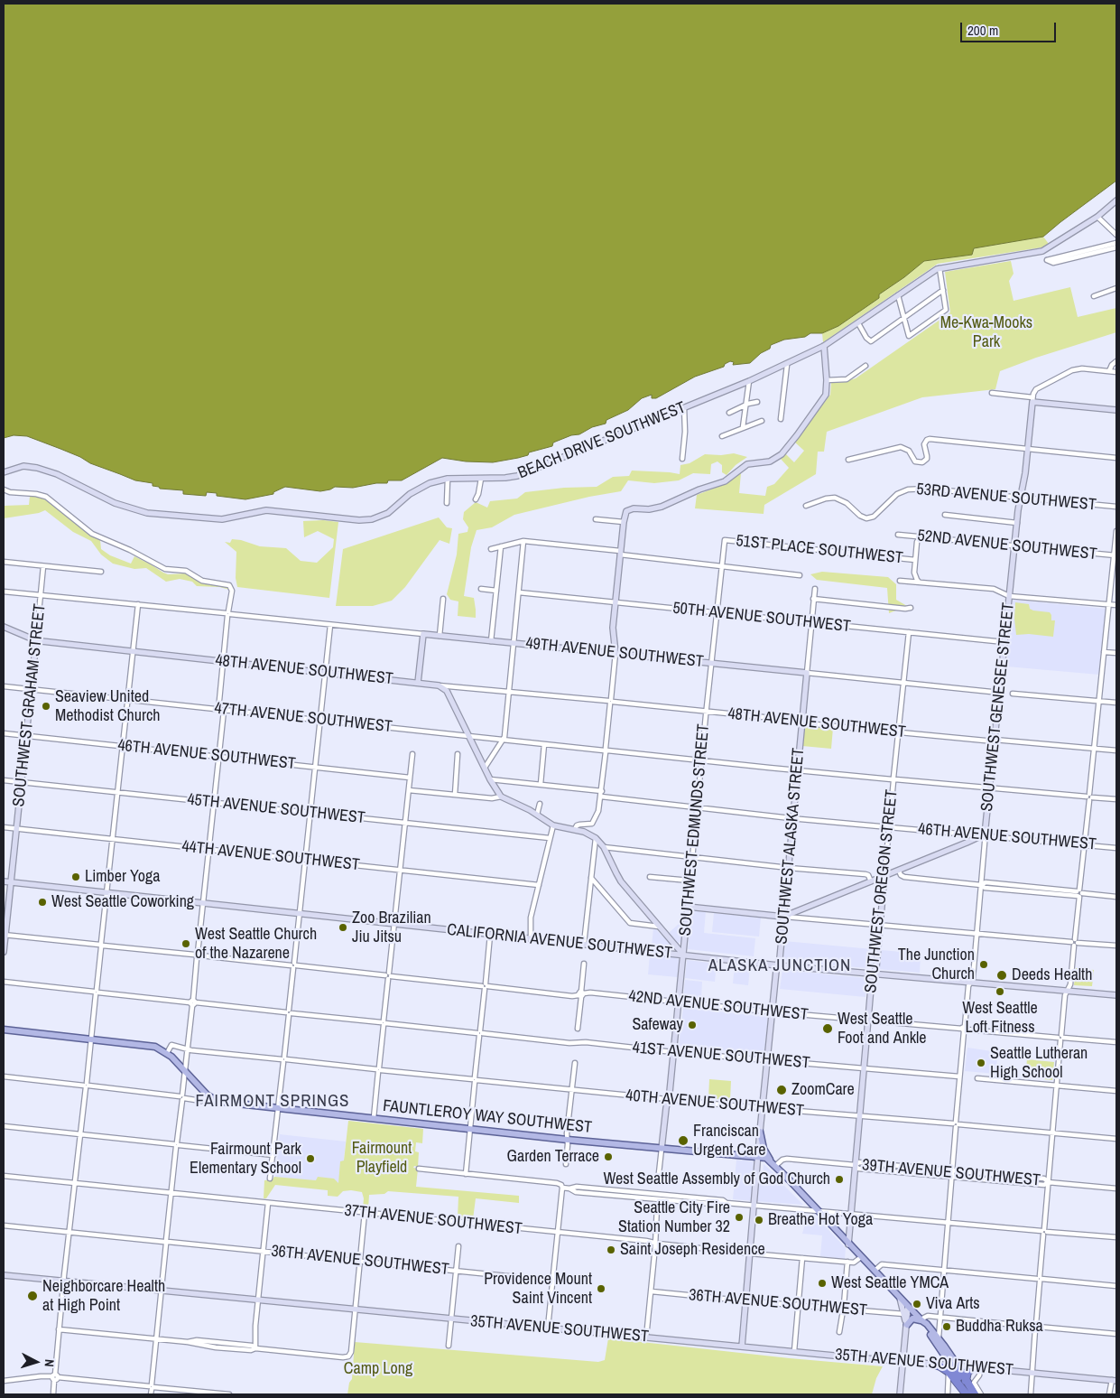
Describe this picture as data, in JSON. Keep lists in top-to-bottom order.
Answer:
{
  "streets": {
    "highway": ["FAUNTLEROY WAY SOUTHWEST"],
    "street": [
      "BEACH DRIVE SOUTHWEST",
      "53RD AVENUE SOUTHWEST",
      "52ND AVENUE SOUTHWEST",
      "51ST PLACE SOUTHWEST",
      "50TH AVENUE SOUTHWEST",
      "49TH AVENUE SOUTHWEST",
      "48TH AVENUE SOUTHWEST",
      "SOUTHWEST GRAHAM STREET",
      "SOUTHWEST GENESEE STREET",
      "47TH AVENUE SOUTHWEST",
      "46TH AVENUE SOUTHWEST",
      "45TH AVENUE SOUTHWEST",
      "SOUTHWEST EDMUNDS STREET",
      "SOUTHWEST ALASKA STREET",
      "44TH AVENUE SOUTHWEST",
      "SOUTHWEST OREGON STREET",
      "CALIFORNIA AVENUE SOUTHWEST",
      "42ND AVENUE SOUTHWEST",
      "41ST AVENUE SOUTHWEST",
      "40TH AVENUE SOUTHWEST",
      "39TH AVENUE SOUTHWEST",
      "37TH AVENUE SOUTHWEST",
      "36TH AVENUE SOUTHWEST",
      "35TH AVENUE SOUTHWEST"
    ]
  },
  "crossings": [
    ["53RD AVENUE SOUTHWEST", "SOUTHWEST GENESEE STREET"],
    ["52ND AVENUE SOUTHWEST", "SOUTHWEST GENESEE STREET"],
    ["51ST PLACE SOUTHWEST", "SOUTHWEST EDMUNDS STREET"],
    ["50TH AVENUE SOUTHWEST", "SOUTHWEST GENESEE STREET"],
    ["50TH AVENUE SOUTHWEST", "SOUTHWEST EDMUNDS STREET"],
    ["50TH AVENUE SOUTHWEST", "SOUTHWEST ALASKA STREET"],
    ["50TH AVENUE SOUTHWEST", "SOUTHWEST OREGON STREET"],
    ["49TH AVENUE SOUTHWEST", "SOUTHWEST GRAHAM STREET"],
    ["49TH AVENUE SOUTHWEST", "SOUTHWEST GENESEE STREET"],
    ["49TH AVENUE SOUTHWEST", "SOUTHWEST EDMUNDS STREET"],
    ["49TH AVENUE SOUTHWEST", "SOUTHWEST ALASKA STREET"],
    ["49TH AVENUE SOUTHWEST", "SOUTHWEST OREGON STREET"],
    ["48TH AVENUE SOUTHWEST", "SOUTHWEST GRAHAM STREET"],
    ["48TH AVENUE SOUTHWEST", "SOUTHWEST GENESEE STREET"],
    ["48TH AVENUE SOUTHWEST", "SOUTHWEST EDMUNDS STREET"],
    ["48TH AVENUE SOUTHWEST", "SOUTHWEST ALASKA STREET"],
    ["48TH AVENUE SOUTHWEST", "SOUTHWEST OREGON STREET"],
    ["SOUTHWEST GRAHAM STREET", "47TH AVENUE SOUTHWEST"],
    ["SOUTHWEST GRAHAM STREET", "46TH AVENUE SOUTHWEST"],
    ["SOUTHWEST GRAHAM STREET", "45TH AVENUE SOUTHWEST"],
    ["SOUTHWEST GRAHAM STREET", "44TH AVENUE SOUTHWEST"],
    ["SOUTHWEST GRAHAM STREET", "CALIFORNIA AVENUE SOUTHWEST"],
    ["SOUTHWEST GRAHAM STREET", "42ND AVENUE SOUTHWEST"],
    ["SOUTHWEST GENESEE STREET", "47TH AVENUE SOUTHWEST"],
    ["SOUTHWEST GENESEE STREET", "46TH AVENUE SOUTHWEST"],
    ["47TH AVENUE SOUTHWEST", "SOUTHWEST EDMUNDS STREET"],
    ["47TH AVENUE SOUTHWEST", "SOUTHWEST ALASKA STREET"],
    ["47TH AVENUE SOUTHWEST", "SOUTHWEST OREGON STREET"],
    ["46TH AVENUE SOUTHWEST", "SOUTHWEST EDMUNDS STREET"],
    ["46TH AVENUE SOUTHWEST", "SOUTHWEST ALASKA STREET"],
    ["46TH AVENUE SOUTHWEST", "SOUTHWEST OREGON STREET"],
    ["SOUTHWEST EDMUNDS STREET", "CALIFORNIA AVENUE SOUTHWEST"],
    ["SOUTHWEST EDMUNDS STREET", "42ND AVENUE SOUTHWEST"],
    ["SOUTHWEST EDMUNDS STREET", "41ST AVENUE SOUTHWEST"],
    ["SOUTHWEST EDMUNDS STREET", "40TH AVENUE SOUTHWEST"],
    ["SOUTHWEST EDMUNDS STREET", "FAUNTLEROY WAY SOUTHWEST"],
    ["SOUTHWEST ALASKA STREET", "CALIFORNIA AVENUE SOUTHWEST"],
    ["SOUTHWEST ALASKA STREET", "42ND AVENUE SOUTHWEST"],
    ["SOUTHWEST ALASKA STREET", "41ST AVENUE SOUTHWEST"],
    ["SOUTHWEST ALASKA STREET", "40TH AVENUE SOUTHWEST"],
    ["SOUTHWEST ALASKA STREET", "FAUNTLEROY WAY SOUTHWEST"],
    ["SOUTHWEST ALASKA STREET", "37TH AVENUE SOUTHWEST"],
    ["SOUTHWEST ALASKA STREET", "36TH AVENUE SOUTHWEST"],
    ["SOUTHWEST ALASKA STREET", "35TH AVENUE SOUTHWEST"],
    ["SOUTHWEST OREGON STREET", "CALIFORNIA AVENUE SOUTHWEST"],
    ["SOUTHWEST OREGON STREET", "42ND AVENUE SOUTHWEST"],
    ["SOUTHWEST OREGON STREET", "41ST AVENUE SOUTHWEST"],
    ["SOUTHWEST OREGON STREET", "40TH AVENUE SOUTHWEST"],
    ["SOUTHWEST OREGON STREET", "FAUNTLEROY WAY SOUTHWEST"],
    ["SOUTHWEST OREGON STREET", "39TH AVENUE SOUTHWEST"],
    ["40TH AVENUE SOUTHWEST", "FAUNTLEROY WAY SOUTHWEST"],
    ["FAUNTLEROY WAY SOUTHWEST", "39TH AVENUE SOUTHWEST"],
    ["FAUNTLEROY WAY SOUTHWEST", "37TH AVENUE SOUTHWEST"],
    ["FAUNTLEROY WAY SOUTHWEST", "35TH AVENUE SOUTHWEST"]
  ],
  "districts": ["ALASKA JUNCTION", "FAIRMONT SPRINGS"],
  "parks": ["Me-Kwa-Mooks Park", "Fairmount Playfield", "Camp Long"],
  "places": [
    "Seaview United Methodist Church",
    "Limber Yoga",
    "West Seattle Coworking",
    "Zoo Brazilian Jiu Jitsu",
    "West Seattle Church of the Nazarene",
    "The Junction Church",
    "Deeds Health",
    "West Seattle Loft Fitness",
    "Safeway",
    "West Seattle Foot and Ankle",
    "Seattle Lutheran High School",
    "ZoomCare",
    "Franciscan Urgent Care",
    "Garden Terrace",
    "Fairmount Park Elementary School",
    "West Seattle Assembly of God Church",
    "Seattle City Fire Station Number 32",
    "Breathe Hot Yoga",
    "Saint Joseph Residence",
    "West Seattle YMCA",
    "Providence Mount Saint Vincent",
    "Neighborcare Health at High Point",
    "Viva Arts",
    "Buddha Ruksa"
  ],
  "scale_bar": "200 m",
  "north": "right"
}
